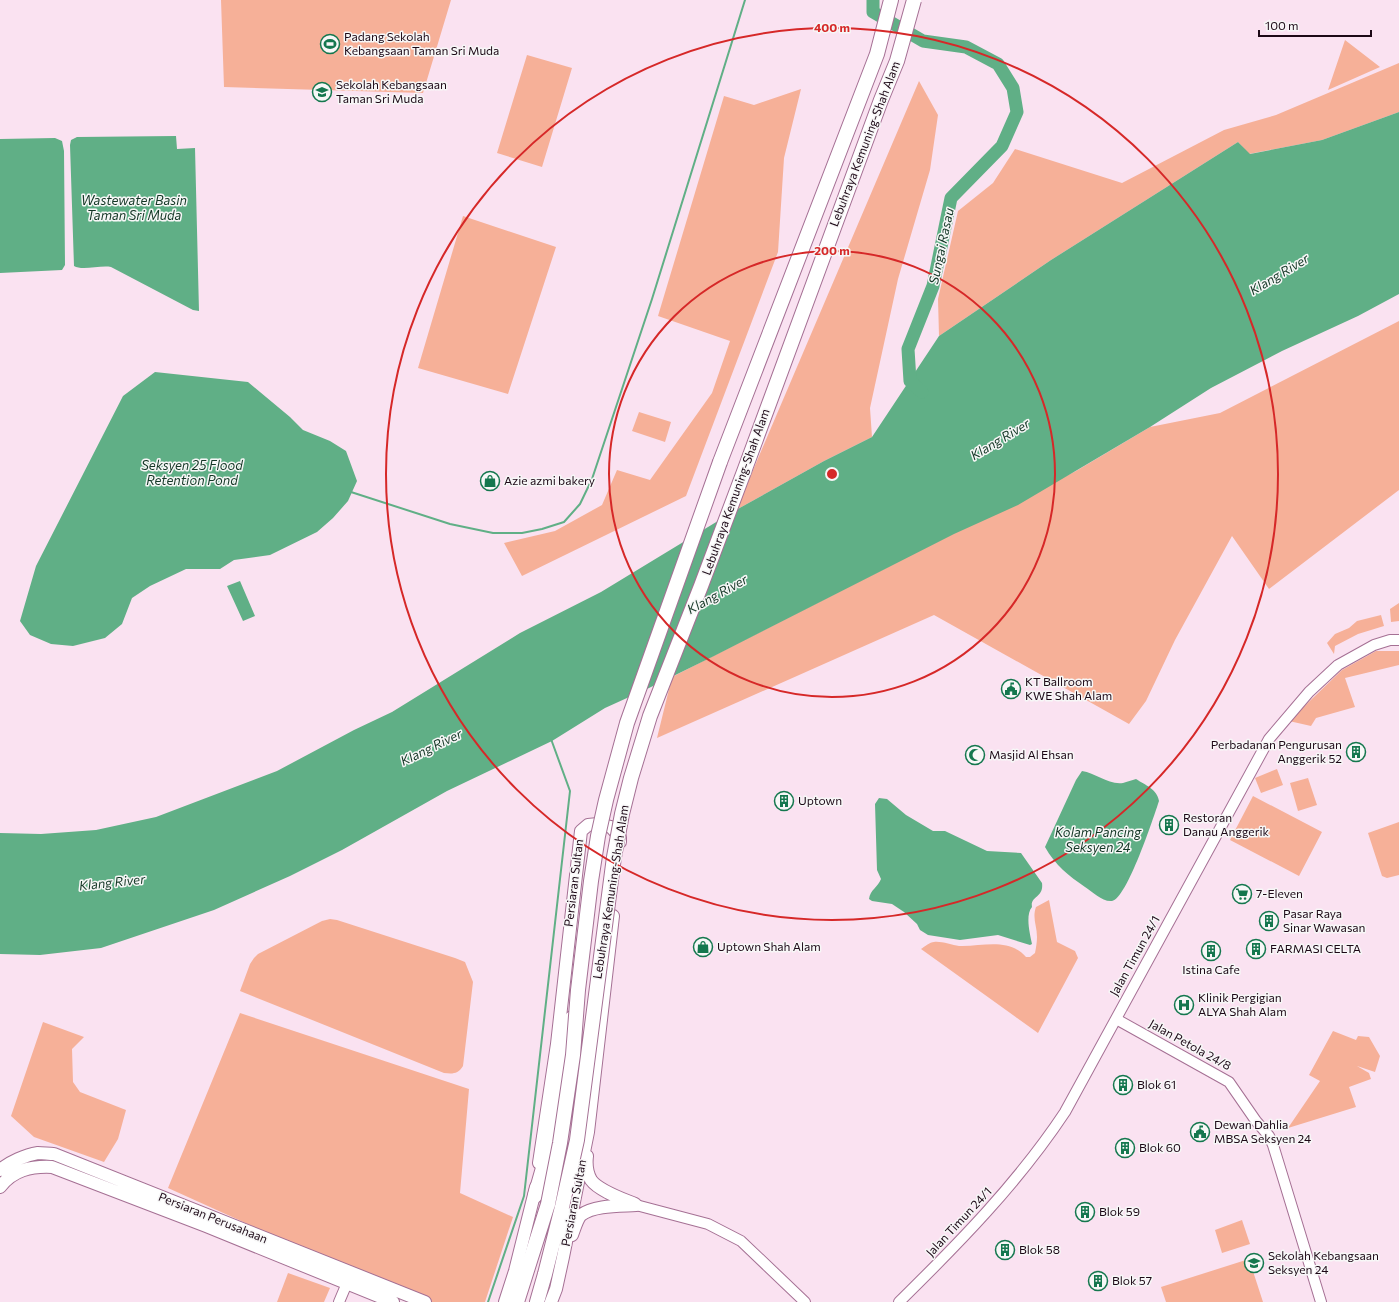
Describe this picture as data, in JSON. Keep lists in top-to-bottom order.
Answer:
{
  "streets": {
    "highway": ["Lebuhraya Kemuning-Shah Alam"],
    "main road": ["Persiaran Sultan", "Persiaran Perusahaan"],
    "street": ["Jalan Timun 24/1", "Jalan Petola 24/8"]
  },
  "crossings": [
    ["Jalan Timun 24/1", "Jalan Petola 24/8"]
  ],
  "water": [
    "Wastewater Basin Taman Sri Muda",
    "Sungai Rasau",
    "Klang River",
    "Seksyen 25 Flood Retention Pond",
    "Kolam Pancing Seksyen 24"
  ],
  "places": {
    "sports": ["Padang Sekolah Kebangsaan Taman Sri Muda"],
    "school or university": ["Sekolah Kebangsaan Taman Sri Muda", "Sekolah Kebangsaan Seksyen 24"],
    "shop": ["Azie azmi bakery", "Uptown Shah Alam"],
    "public building": ["KT Ballroom KWE Shah Alam", "Dewan Dahlia MBSA Seksyen 24"],
    "building": [
      "Perbadanan Pengurusan Anggerik 52",
      "Uptown",
      "Restoran Danau Anggerik",
      "Pasar Raya Sinar Wawasan",
      "FARMASI CELTA",
      "Istina Cafe",
      "Blok 61",
      "Blok 60",
      "Blok 59",
      "Blok 58",
      "Blok 57"
    ],
    "mosque": ["Masjid Al Ehsan"],
    "supermarket": ["7-Eleven"],
    "hospital": ["Klinik Pergigian ALYA Shah Alam"]
  },
  "scale_bar": "100 m",
  "rings": ["400 m", "200 m"]
}
